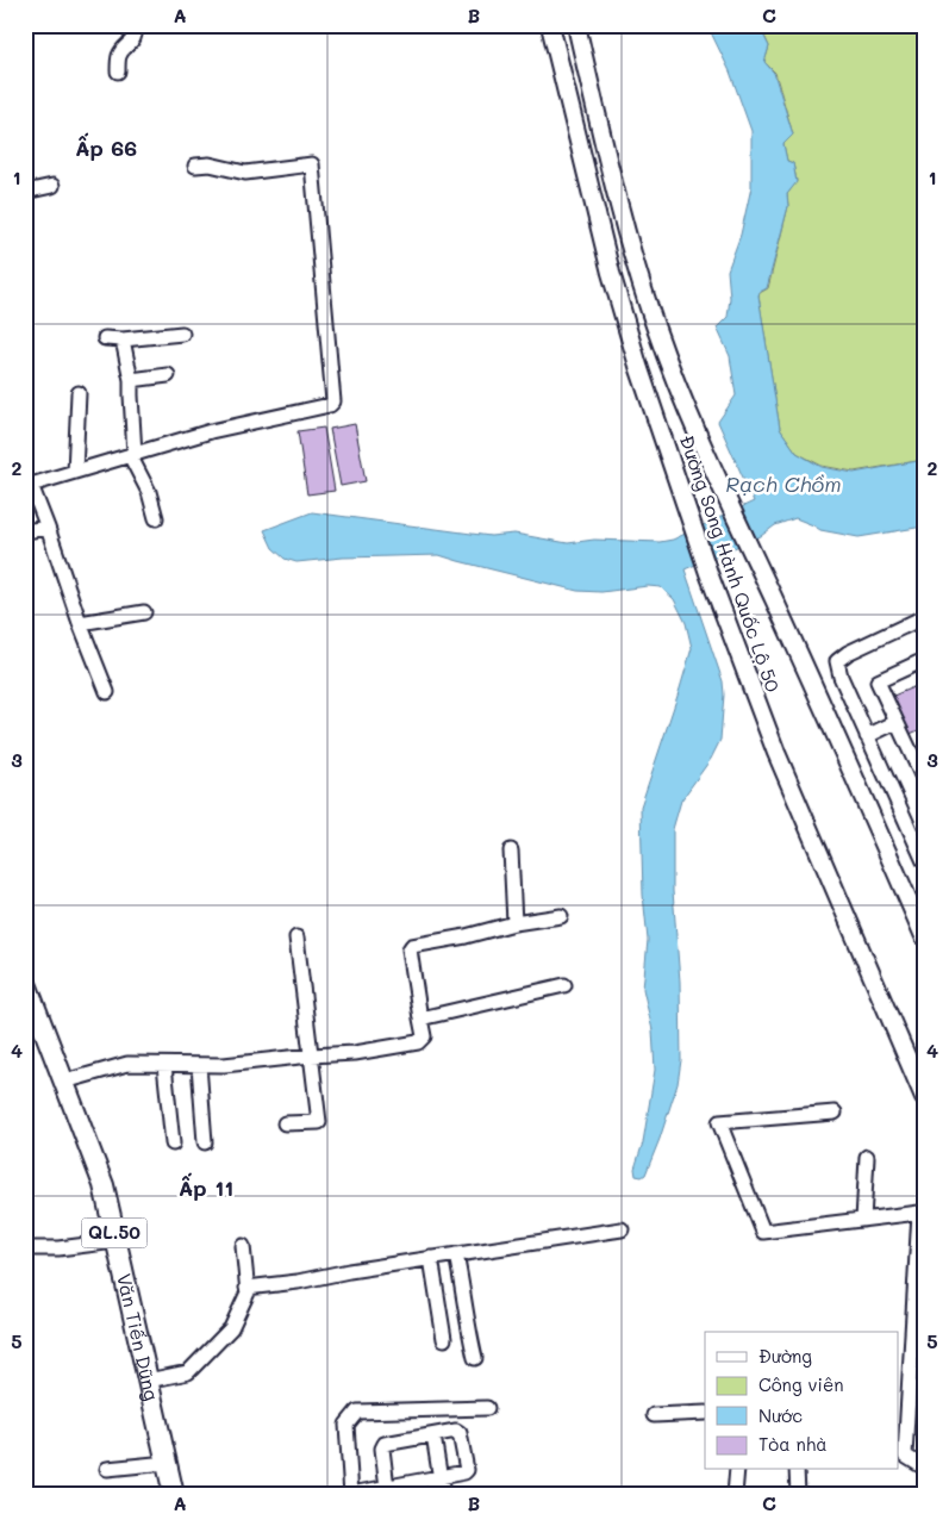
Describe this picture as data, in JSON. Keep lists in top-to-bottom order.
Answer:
{
  "streets": {
    "highway": ["QL.50", "Văn Tiến Dũng"],
    "main road": ["Đường Song Hành Quốc Lộ 50"]
  },
  "districts": ["Ấp 66", "Ấp 11"],
  "water": ["Rạch Chồm"],
  "legend": [
    "Đường",
    "Công viên",
    "Nước",
    "Tòa nhà"
  ],
  "grid": {
    "columns": ["A", "B", "C"],
    "rows": [
      "1",
      "2",
      "3",
      "4",
      "5"
    ]
  }
}
